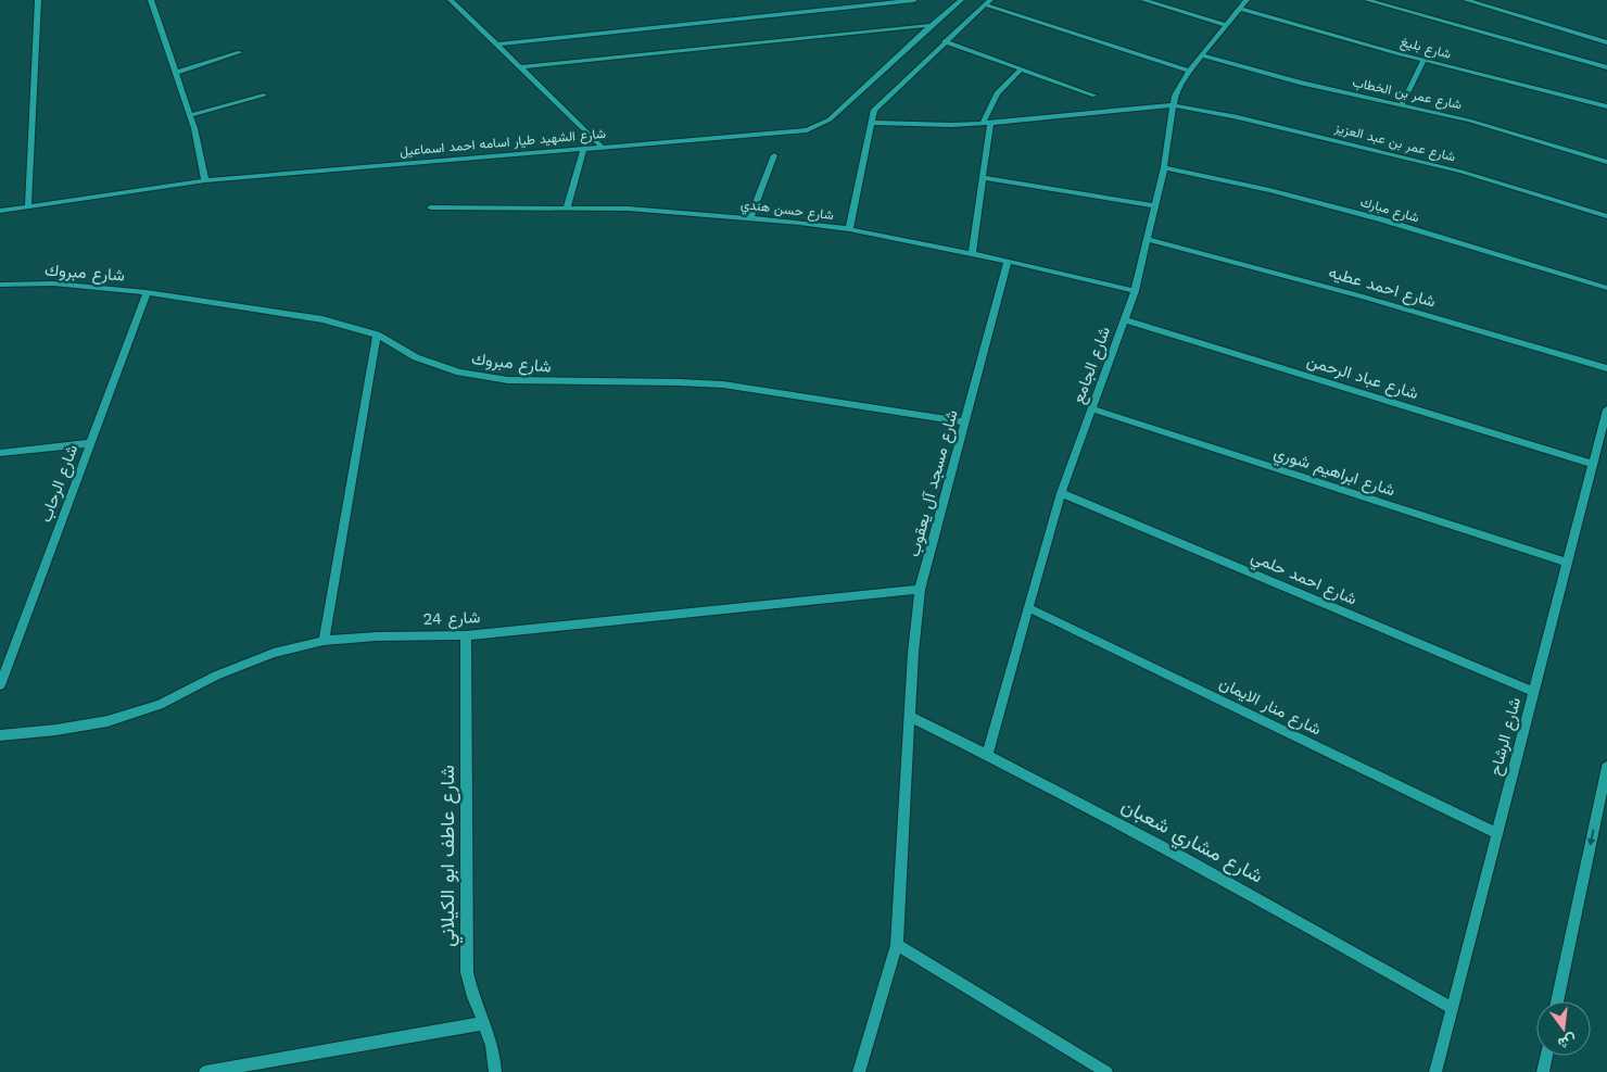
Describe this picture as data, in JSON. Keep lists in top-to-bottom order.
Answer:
{
  "streets": {
    "street": [
      "شارع بليغ",
      "شارع عمر بن الخطاب",
      "شارع الشهيد طيار اسامه احمد اسماعيل",
      "شارع عمر بن عبد العزيز",
      "شارع حسن هندي",
      "شارع مبارك",
      "شارع مبروك",
      "شارع احمد عطيه",
      "شارع الجامع",
      "شارع عباد الرحمن",
      "شارع ابراهيم شوري",
      "شارع الرحاب",
      "شارع مسجد آل يعقوب",
      "شارع احمد حلمي",
      "شارع 24",
      "شارع منار الايمان",
      "شارع الرشاح",
      "شارع مشاري شعبان",
      "شارع عاطف ابو الكيلاني"
    ]
  },
  "crossings": [
    ["شارع بليغ", "شارع الجامع"],
    ["شارع عمر بن الخطاب", "شارع الجامع"],
    ["شارع عمر بن عبد العزيز", "شارع الجامع"],
    ["شارع حسن هندي", "شارع الجامع"],
    ["شارع حسن هندي", "شارع مسجد آل يعقوب"],
    ["شارع مبارك", "شارع الجامع"],
    ["شارع مبروك", "شارع الرحاب"],
    ["شارع مبروك", "شارع مسجد آل يعقوب"],
    ["شارع احمد عطيه", "شارع الجامع"],
    ["شارع الجامع", "شارع عباد الرحمن"],
    ["شارع الجامع", "شارع ابراهيم شوري"],
    ["شارع الجامع", "شارع احمد حلمي"],
    ["شارع الجامع", "شارع منار الايمان"],
    ["شارع الجامع", "شارع مشاري شعبان"],
    ["شارع عباد الرحمن", "شارع الرشاح"],
    ["شارع ابراهيم شوري", "شارع الرشاح"],
    ["شارع مسجد آل يعقوب", "شارع 24"],
    ["شارع مسجد آل يعقوب", "شارع مشاري شعبان"],
    ["شارع احمد حلمي", "شارع الرشاح"],
    ["شارع 24", "شارع عاطف ابو الكيلاني"],
    ["شارع منار الايمان", "شارع الرشاح"],
    ["شارع الرشاح", "شارع مشاري شعبان"]
  ],
  "north": "bottom"
}
